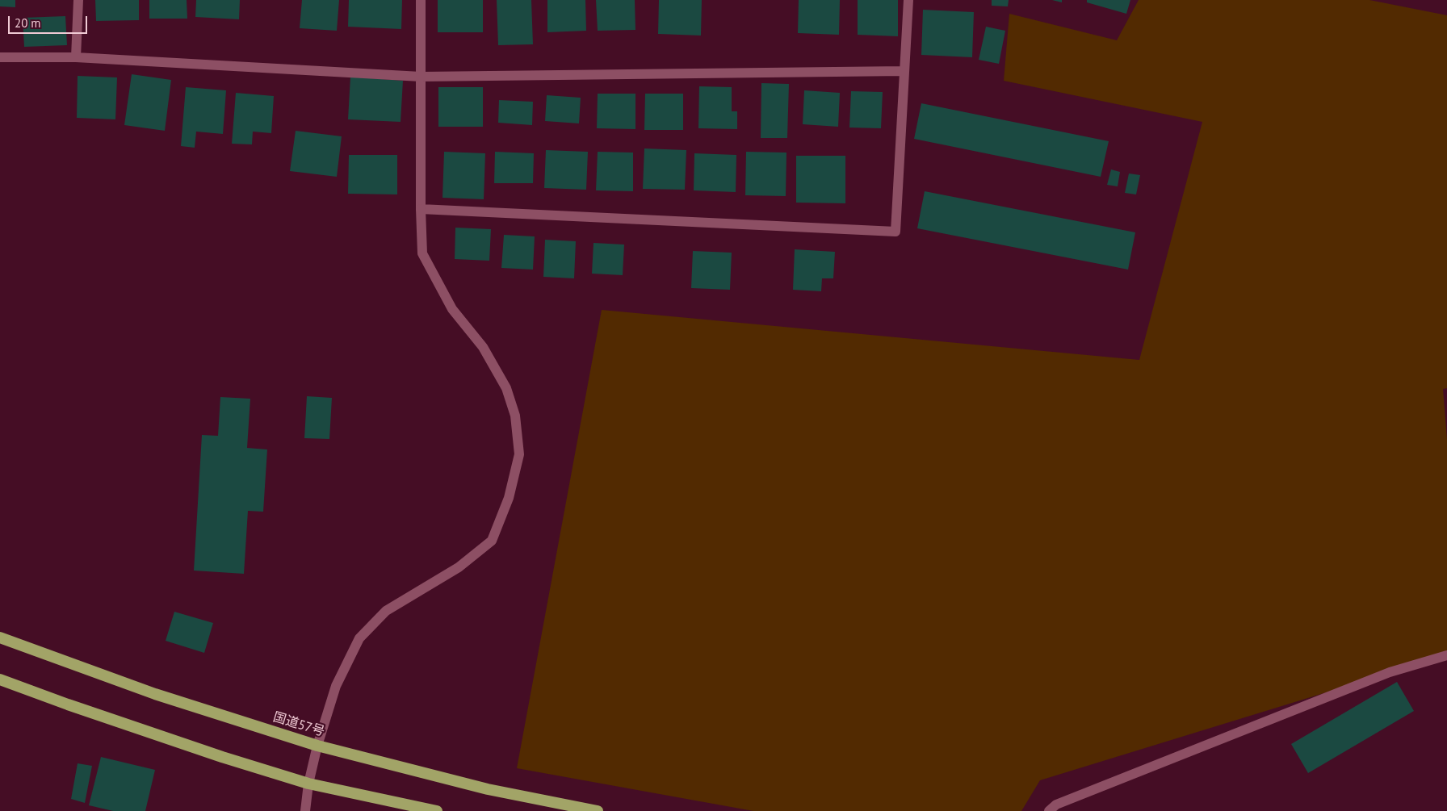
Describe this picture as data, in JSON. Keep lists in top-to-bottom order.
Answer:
{
  "streets": {
    "highway": ["国道57号"]
  },
  "scale_bar": "20 m"
}
